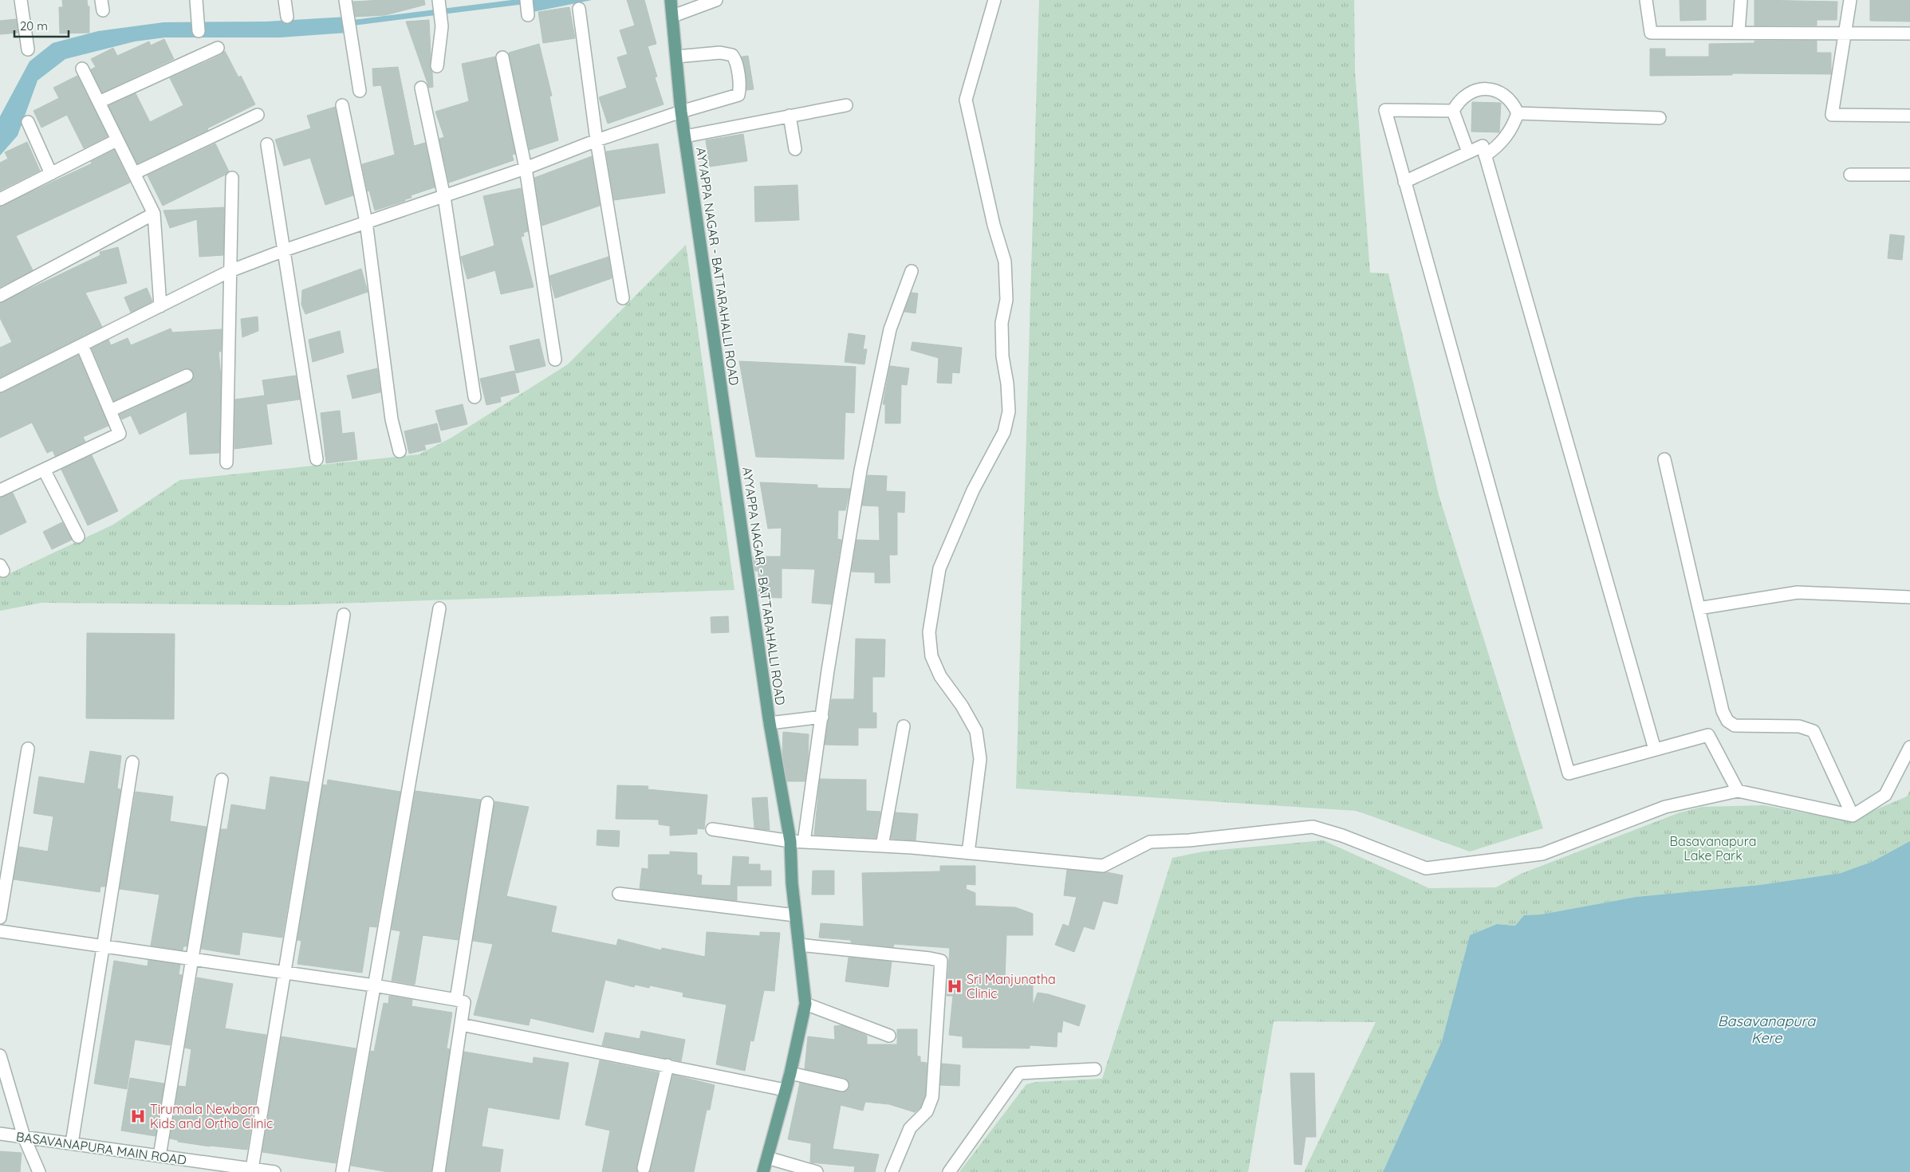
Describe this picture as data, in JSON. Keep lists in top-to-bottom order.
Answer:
{
  "streets": {
    "main road": ["AYYAPPA NAGAR - BATTARAHALLI ROAD"],
    "street": ["BASAVANAPURA MAIN ROAD"]
  },
  "water": ["Basavanapura Kere"],
  "parks": ["Basavanapura Lake Park"],
  "places": {
    "hospital": ["Sri Manjunatha Clinic", "Tirumala Newborn Kids and Ortho Clinic"]
  },
  "scale_bar": "20 m"
}
